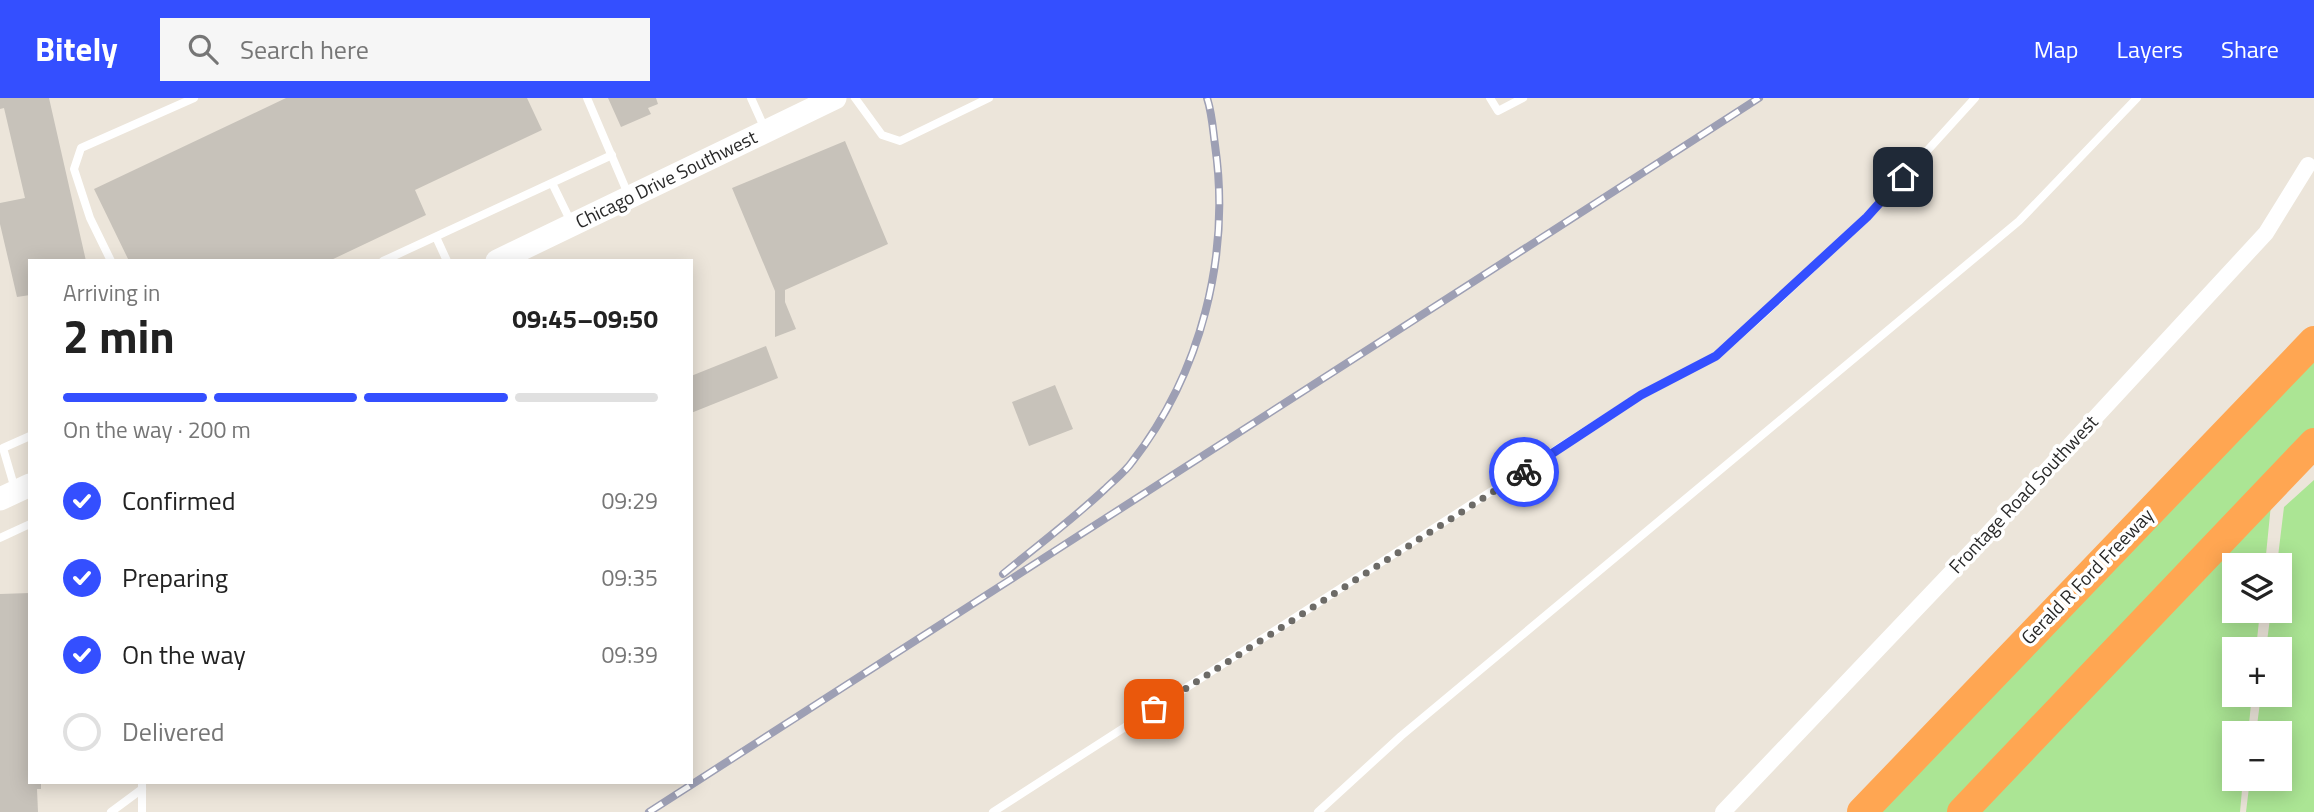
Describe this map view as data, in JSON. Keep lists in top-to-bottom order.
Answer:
{
  "streets": {
    "highway": ["Gerald R Ford Freeway"],
    "main road": ["Chicago Drive Southwest"],
    "street": ["Frontage Road Southwest"]
  },
  "page": {
    "header": "Bitely",
    "search": "Search here",
    "nav": ["Map", "Layers", "Share"],
    "heading": ["2 min", "Arriving in", "09:45–09:50"],
    "bar": "On the way · 200 m",
    "list": [
      ["Confirmed", "09:29"],
      ["Preparing", "09:35"],
      ["On the way", "09:39"],
      "Delivered"
    ],
    "map_buttons": ["+", "−"]
  }
}
